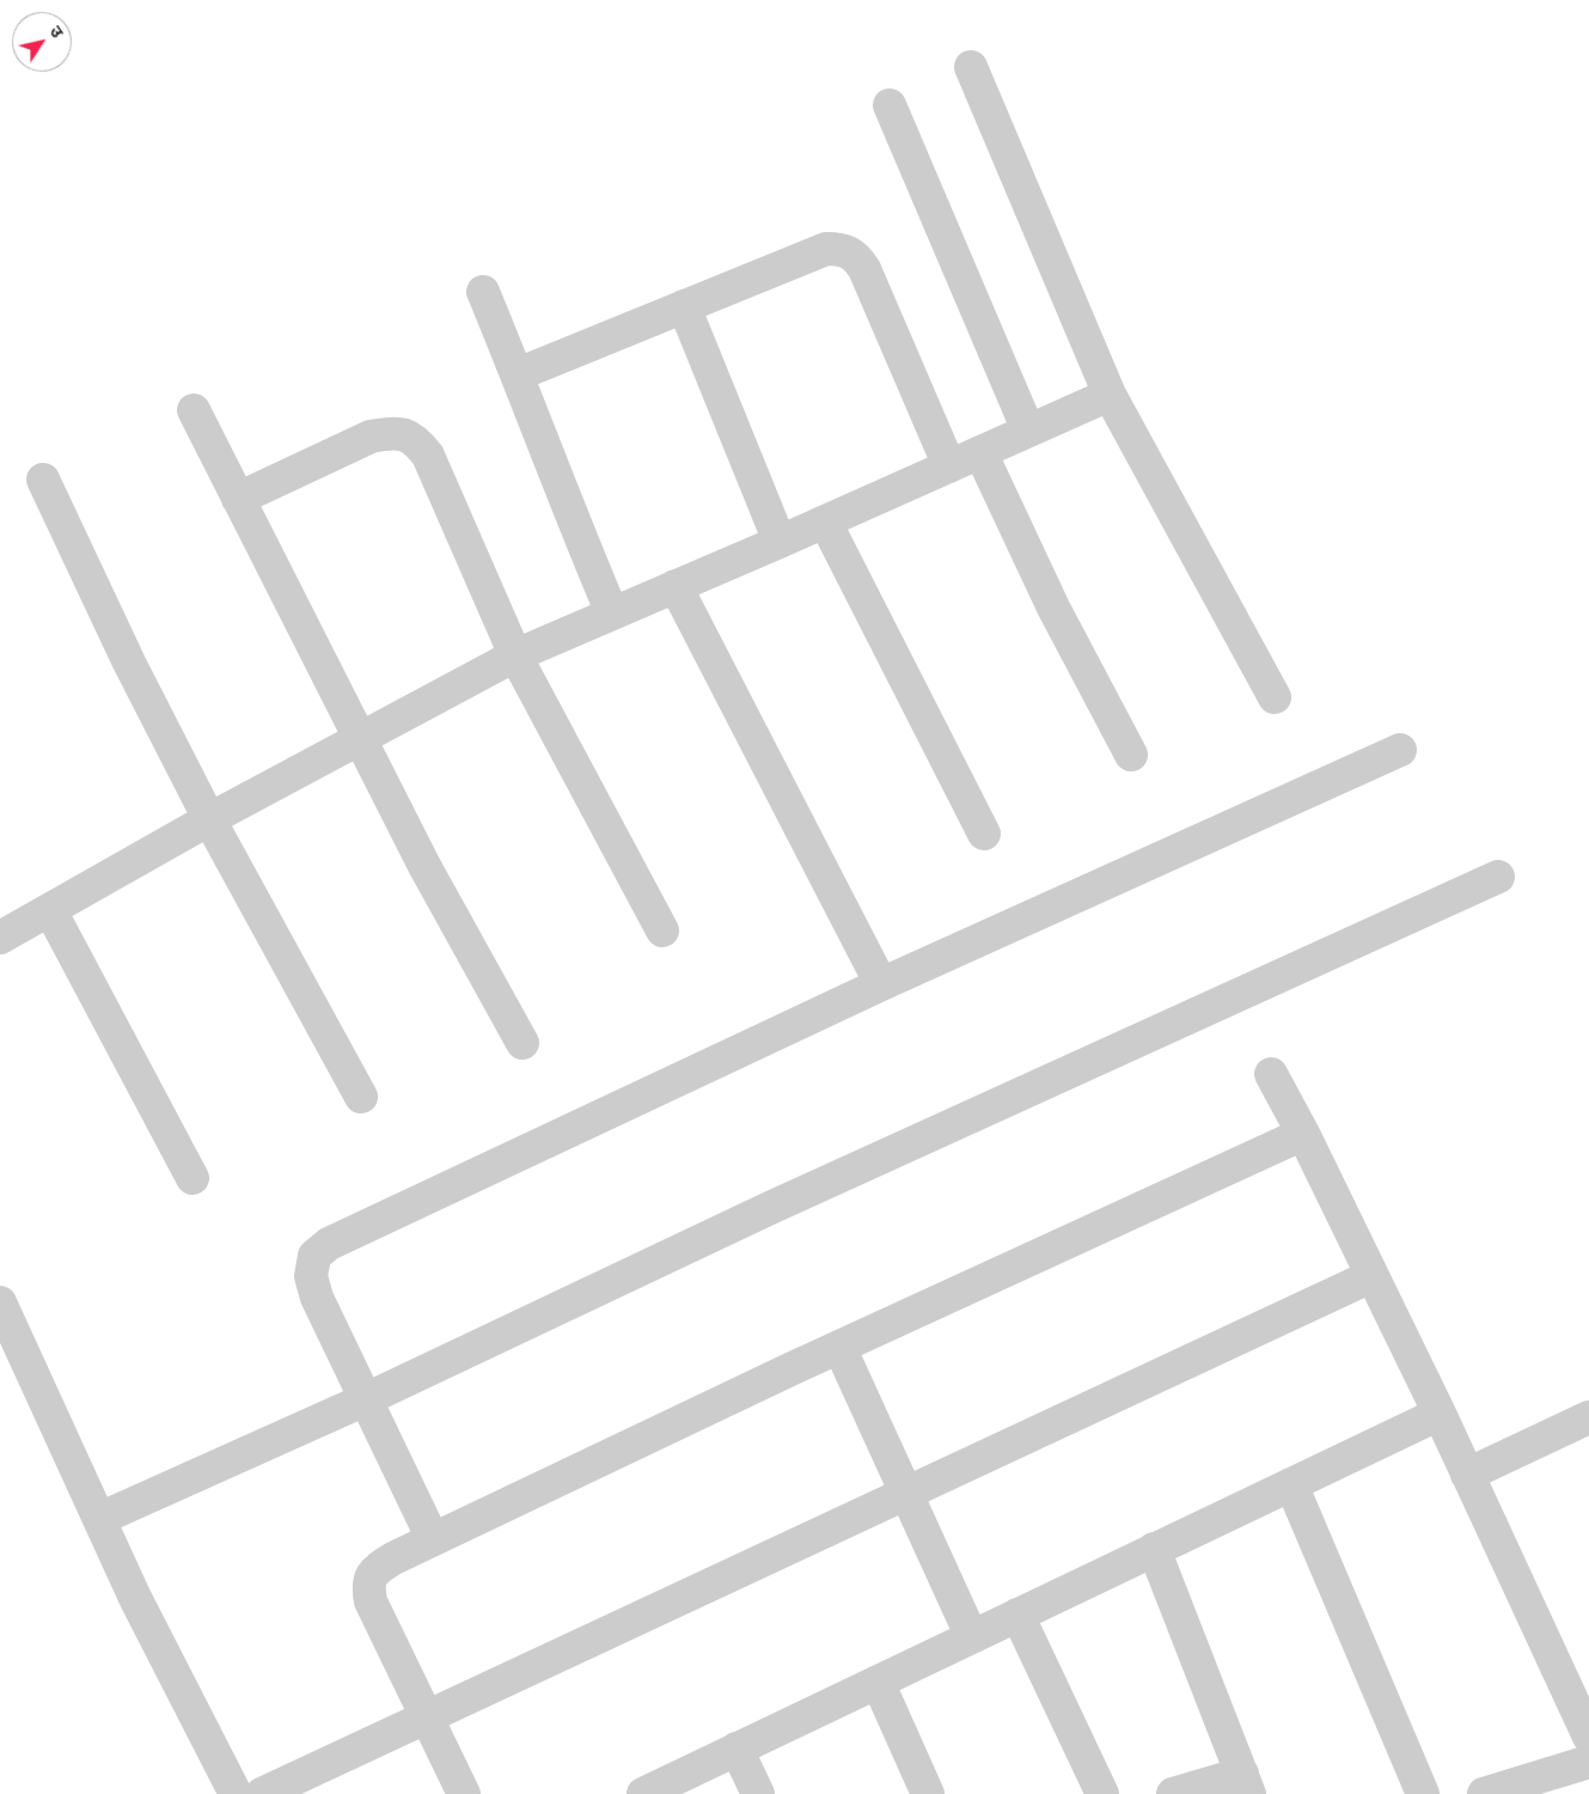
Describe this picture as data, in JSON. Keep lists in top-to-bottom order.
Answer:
{
  "north": "top right"
}
